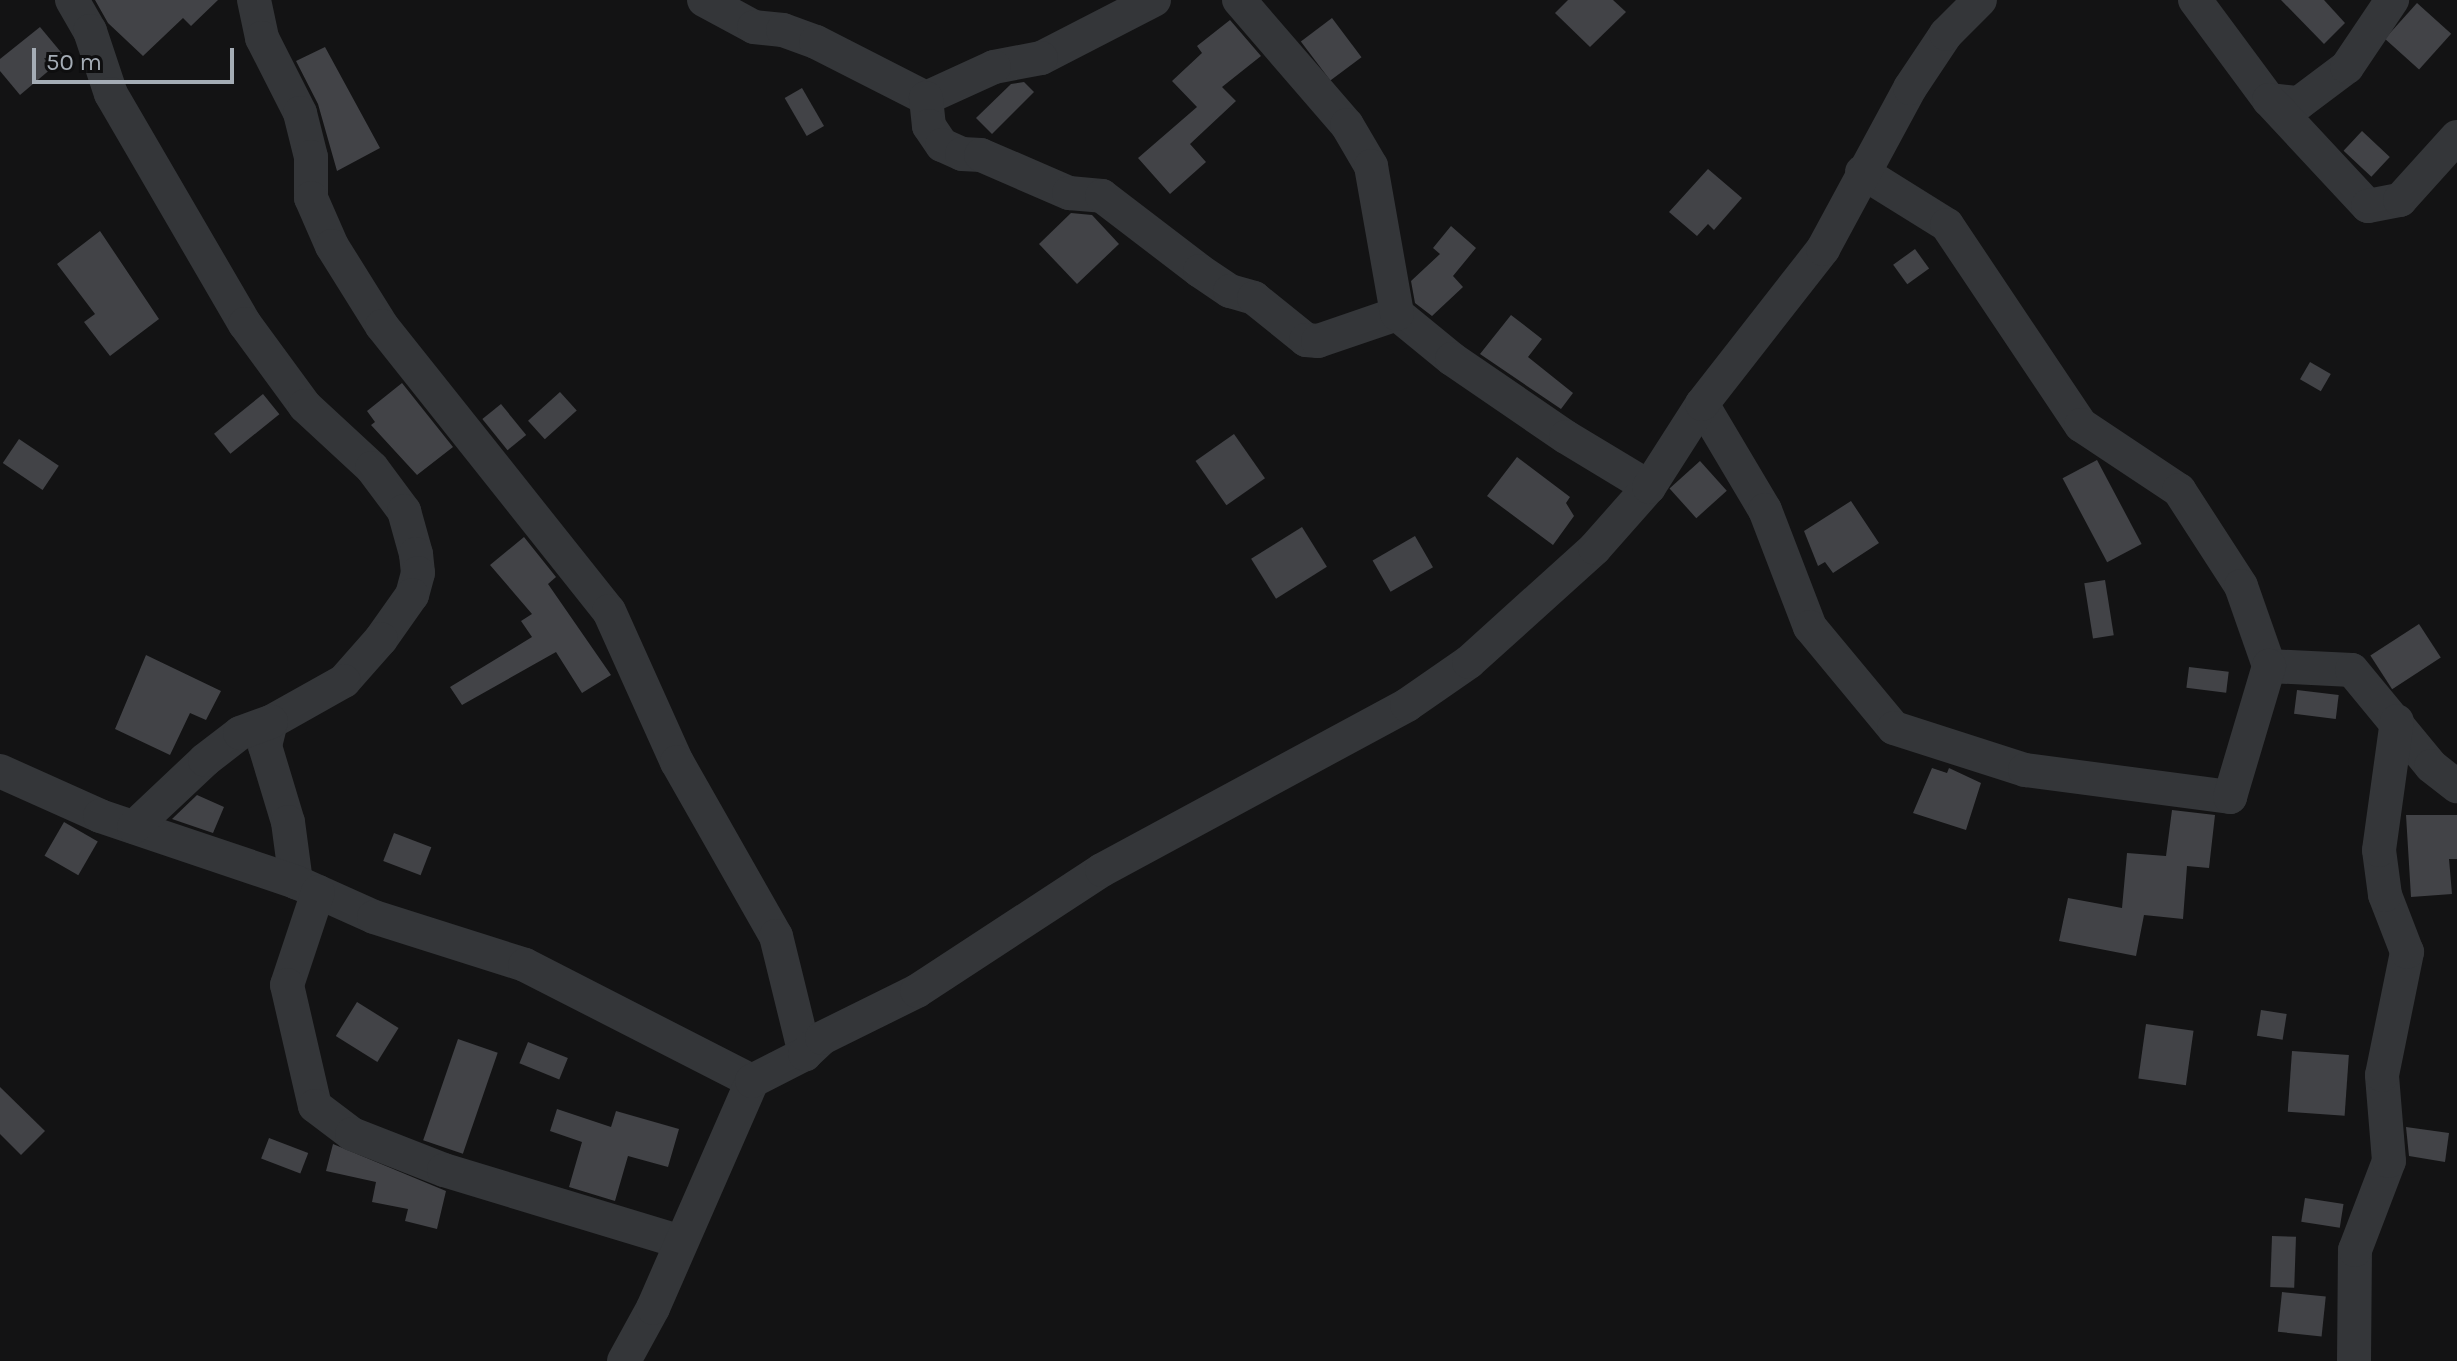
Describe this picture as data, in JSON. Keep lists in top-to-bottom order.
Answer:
{
  "scale_bar": "50 m"
}
